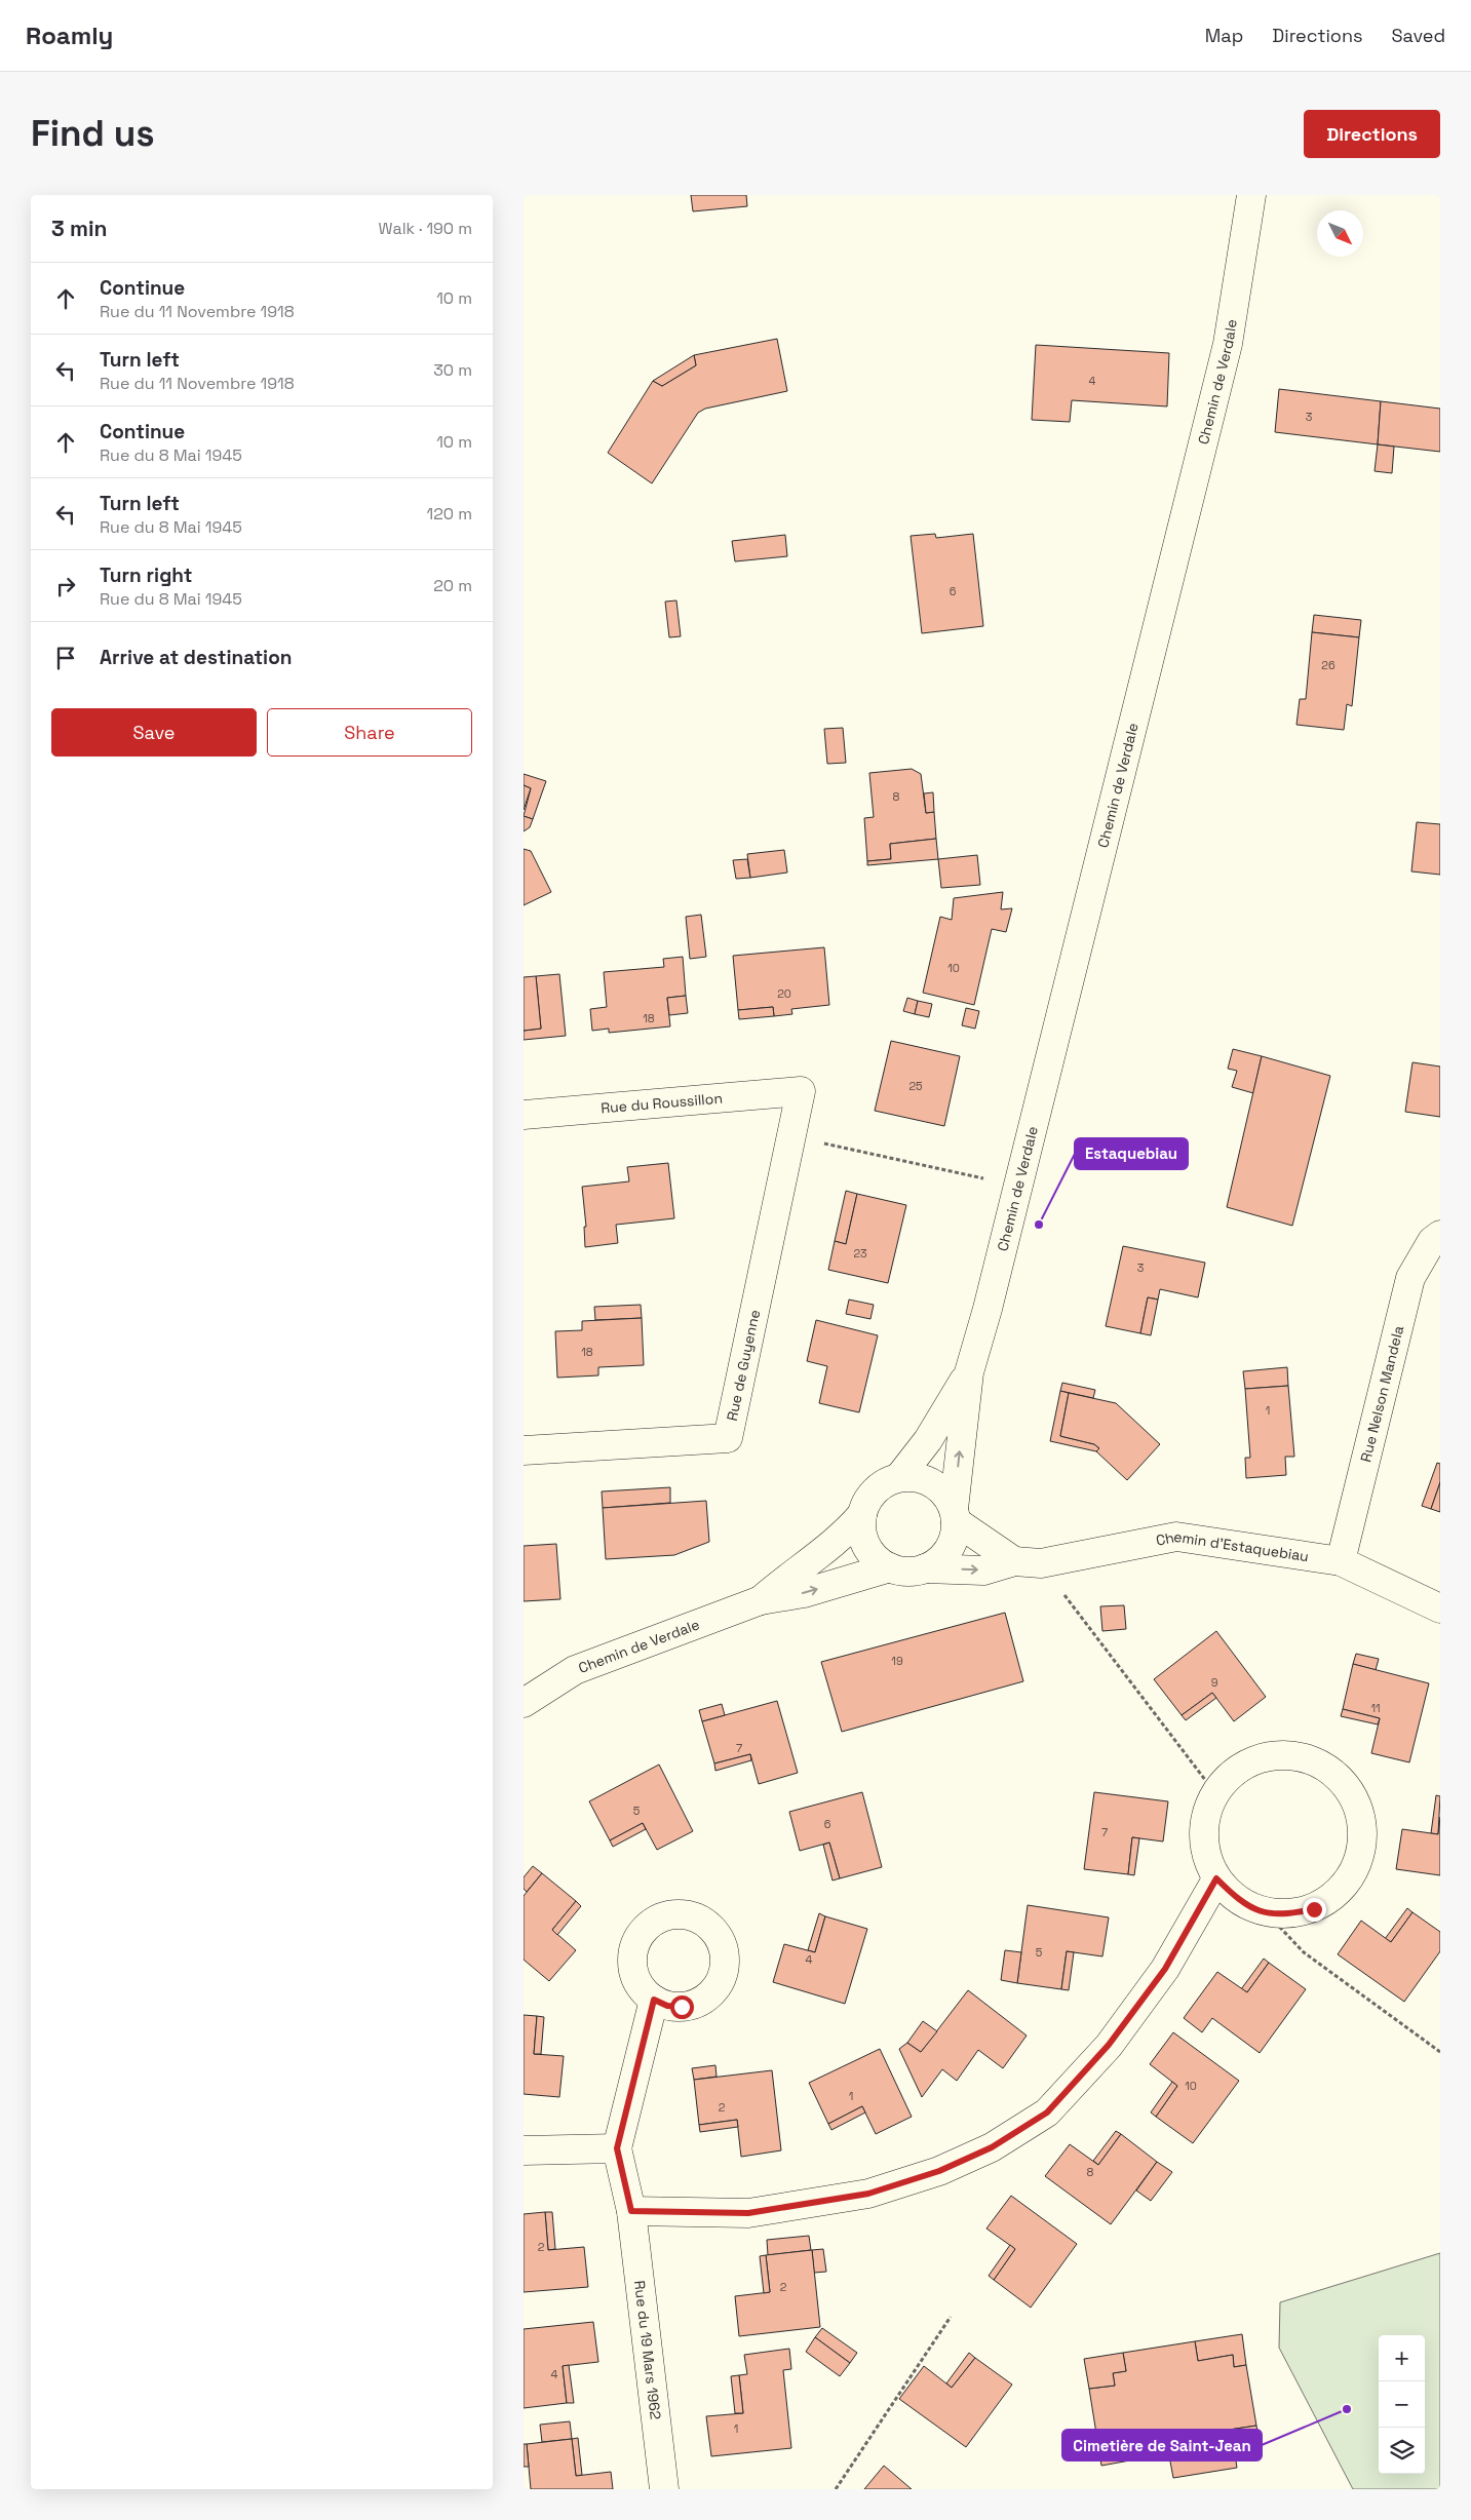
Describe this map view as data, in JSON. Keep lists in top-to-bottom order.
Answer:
{
  "streets": {
    "street": [
      "Chemin de Verdale",
      "Rue du Roussillon",
      "Rue de Guyenne",
      "Rue Nelson Mandela",
      "Chemin d'Estaquebiau",
      "Rue du 19 Mars 1962"
    ]
  },
  "crossings": [
    ["Chemin de Verdale", "Chemin d'Estaquebiau"],
    ["Rue du Roussillon", "Rue de Guyenne"],
    ["Rue Nelson Mandela", "Chemin d'Estaquebiau"]
  ],
  "places": ["Estaquebiau", "Cimetière de Saint-Jean"],
  "house_numbers": [
    "4",
    "3",
    "6",
    "26",
    "8",
    "10",
    "20",
    "18",
    "25",
    "23",
    "3",
    "18",
    "1",
    "19",
    "9",
    "11",
    "7",
    "5",
    "6",
    "7",
    "5",
    "4",
    "10",
    "1",
    "2",
    "8",
    "2",
    "2",
    "4",
    "1"
  ],
  "north": "bottom right",
  "page": {
    "header": "Roamly",
    "nav": ["Map", "Directions", "Saved"],
    "buttons": [
      "Directions",
      ["Save", "Share"]
    ],
    "title": "Find us",
    "heading": ["3 min", "Walk · 190 m"],
    "list": [
      ["Continue", "Rue du 11 Novembre 1918", "10 m"],
      ["Turn left", "Rue du 11 Novembre 1918", "30 m"],
      ["Continue", "Rue du 8 Mai 1945", "10 m"],
      ["Turn left", "Rue du 8 Mai 1945", "120 m"],
      ["Turn right", "Rue du 8 Mai 1945", "20 m"],
      "Arrive at destination"
    ],
    "map_buttons": ["+", "−"]
  }
}
